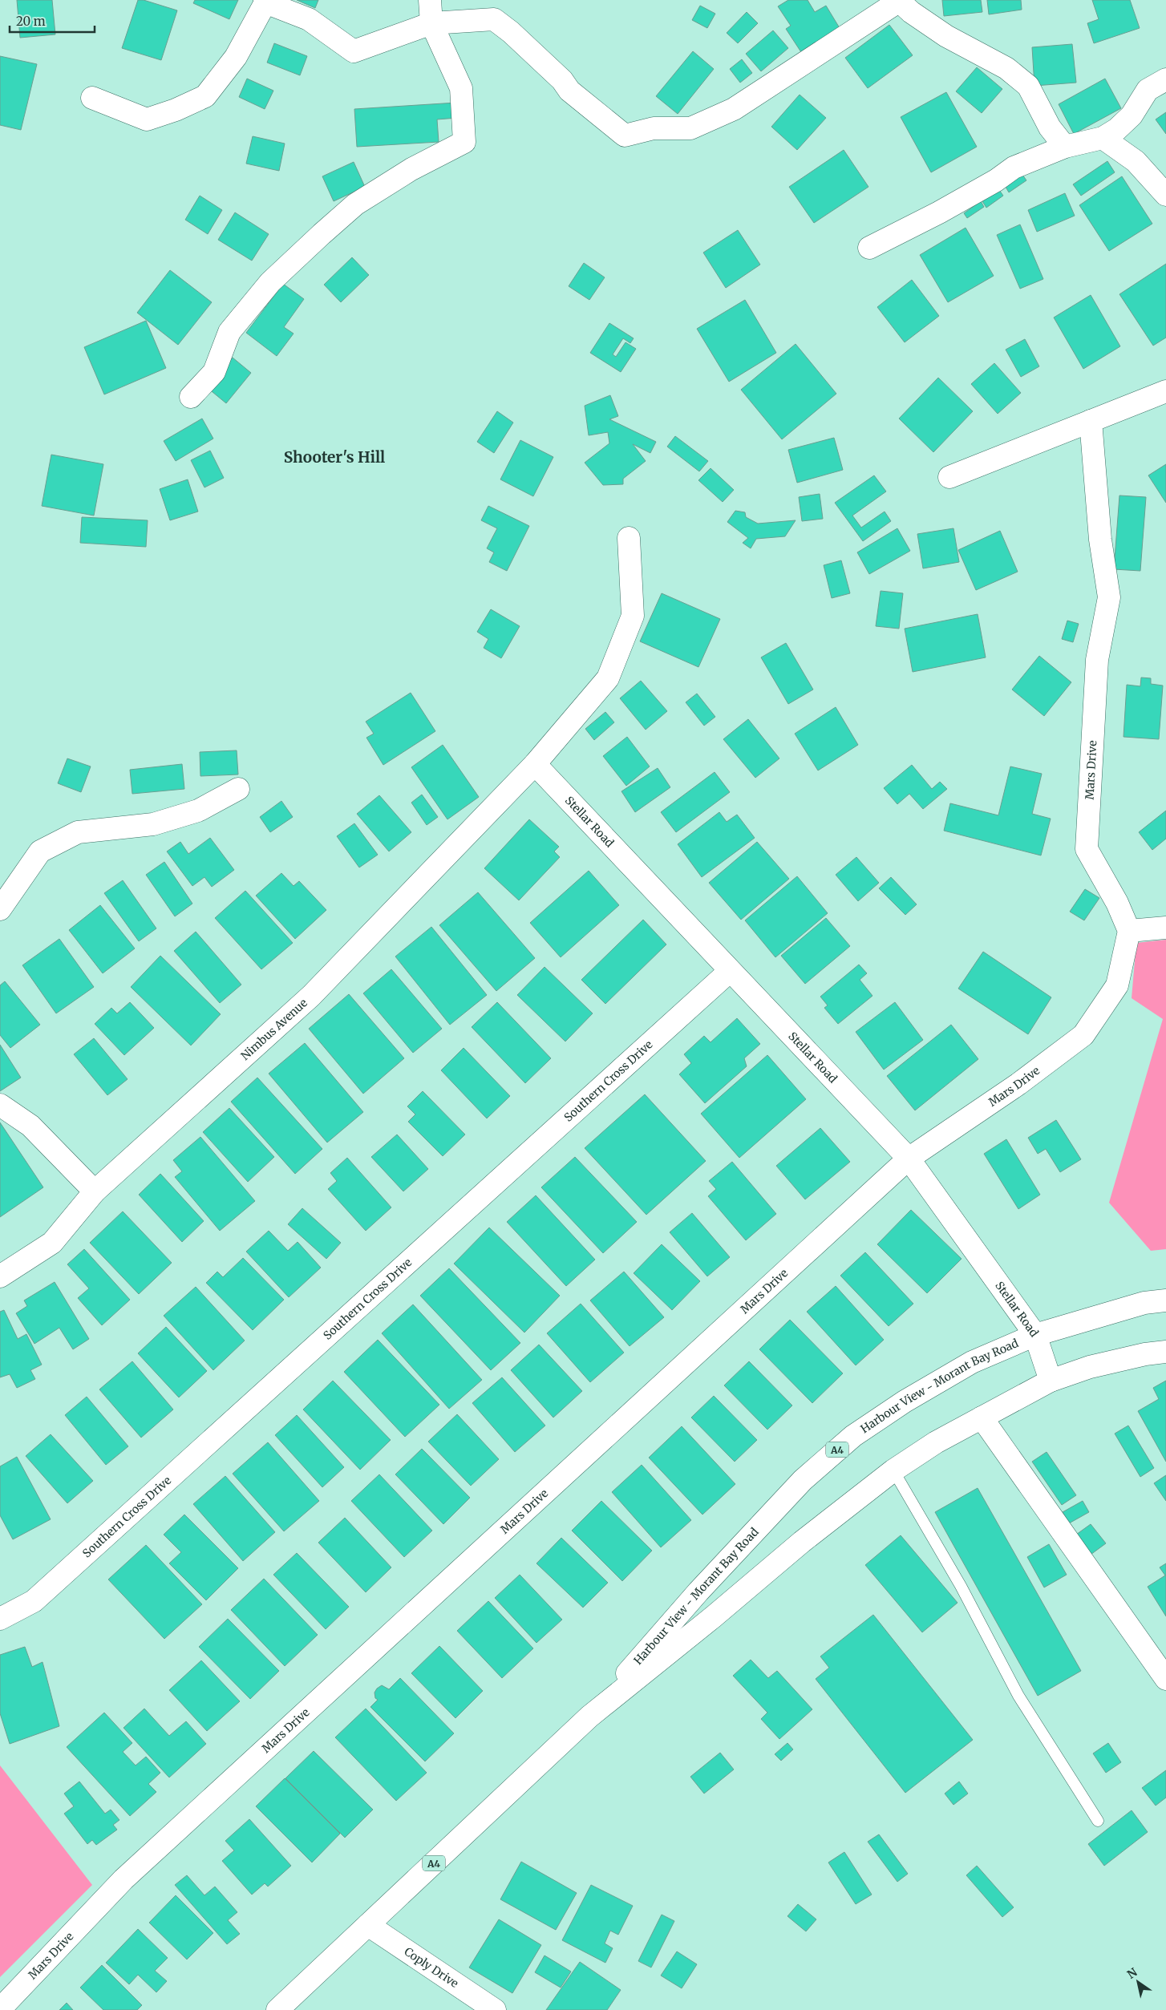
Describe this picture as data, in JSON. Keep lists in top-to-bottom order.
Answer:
{
  "streets": {
    "main road": [
      "Mars Drive",
      "Stellar Road",
      "Nimbus Avenue",
      "Southern Cross Drive",
      "Harbour View - Morant Bay Road",
      "A4",
      "Coply Drive"
    ]
  },
  "crossings": [
    ["Mars Drive", "Stellar Road"],
    ["Stellar Road", "Nimbus Avenue"],
    ["Stellar Road", "Southern Cross Drive"],
    ["Stellar Road", "Harbour View - Morant Bay Road"],
    ["Harbour View - Morant Bay Road", "Coply Drive"]
  ],
  "districts": ["Shooter's Hill"],
  "scale_bar": "20 m",
  "north": "top left"
}
